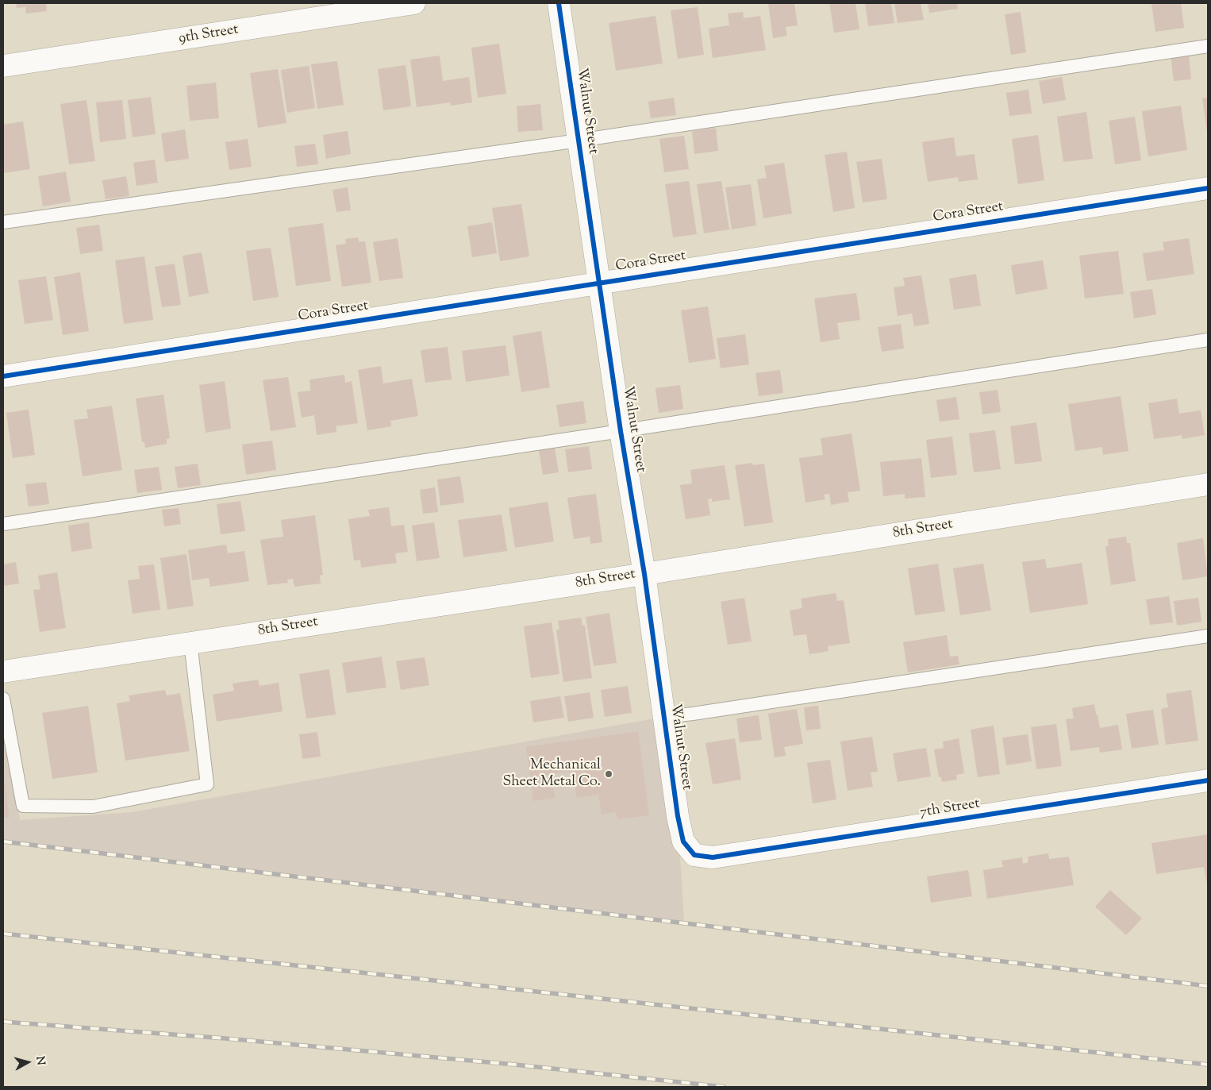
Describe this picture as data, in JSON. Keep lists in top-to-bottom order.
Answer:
{
  "streets": {
    "street": [
      "9th Street",
      "Walnut Street",
      "Cora Street",
      "8th Street",
      "7th Street"
    ]
  },
  "crossings": [
    ["Walnut Street", "Cora Street"],
    ["Walnut Street", "8th Street"],
    ["Walnut Street", "7th Street"]
  ],
  "places": ["Mechanical Sheet Metal Co."],
  "north": "right"
}
